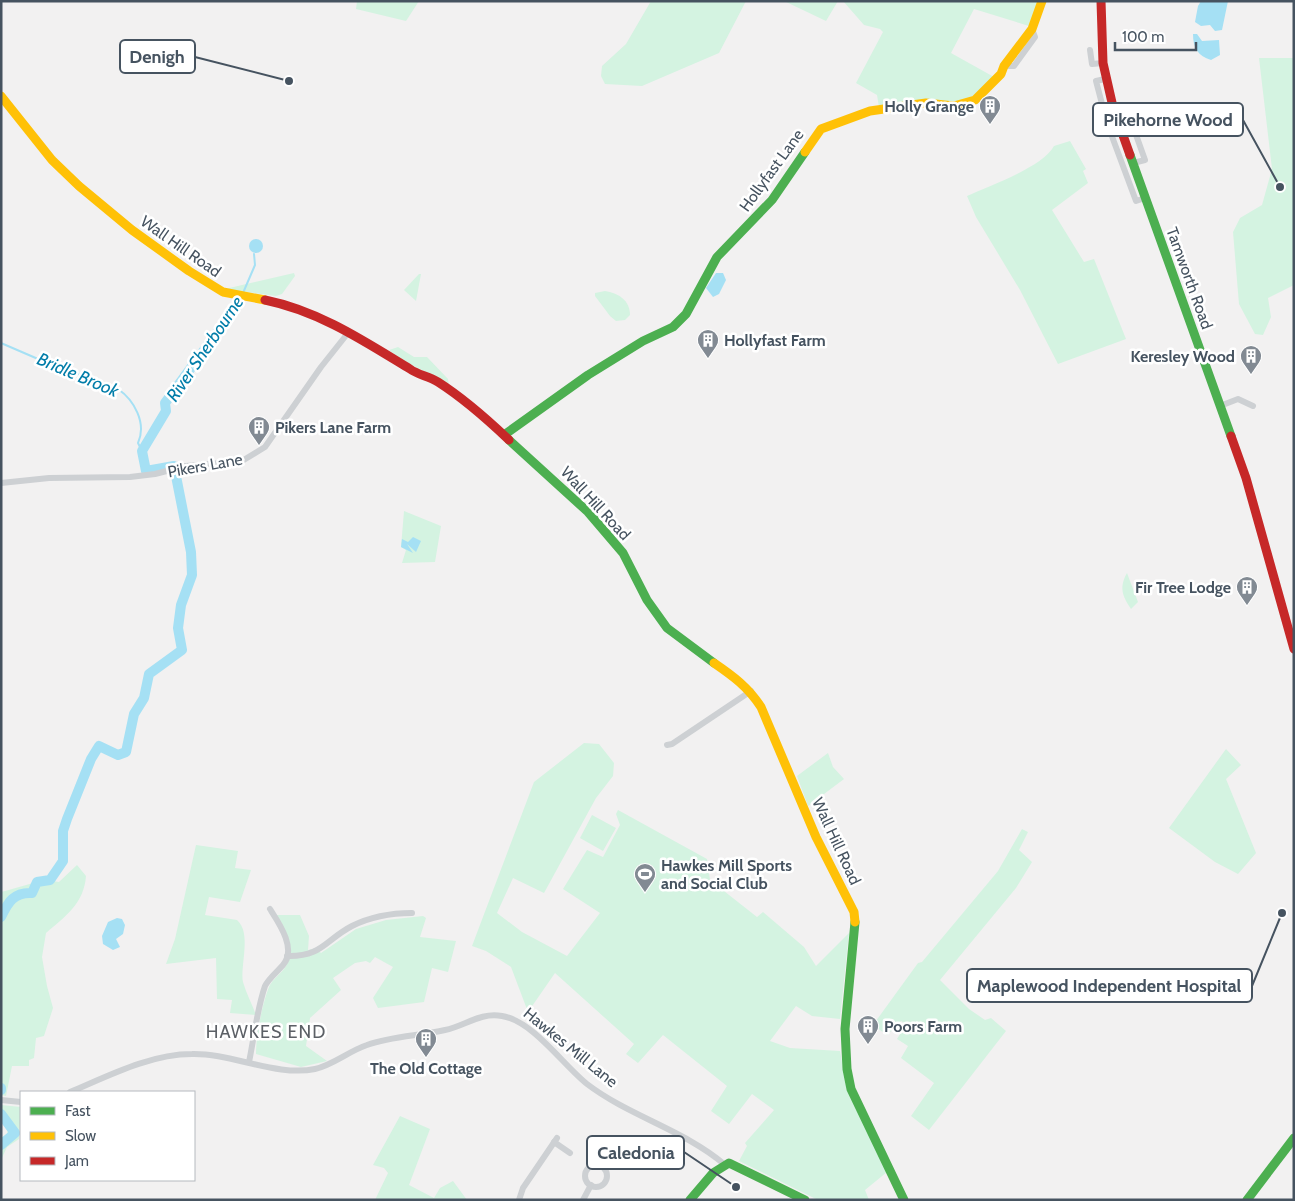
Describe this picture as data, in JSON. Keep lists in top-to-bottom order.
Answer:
{
  "streets": {
    "street": [
      "Hollyfast Lane",
      "Wall Hill Road",
      "Tamworth Road",
      "Pikers Lane",
      "Hawkes Mill Lane"
    ]
  },
  "crossings": [
    ["Hollyfast Lane", "Wall Hill Road"],
    ["Wall Hill Road", "Pikers Lane"]
  ],
  "districts": ["HAWKES END"],
  "water": ["River Sherbourne", "Bridle Brook"],
  "places": {
    "other": [
      "Denigh",
      "Pikehorne Wood",
      "Maplewood Independent Hospital",
      "Caledonia"
    ],
    "building": [
      "Holly Grange",
      "Hollyfast Farm",
      "Keresley Wood",
      "Pikers Lane Farm",
      "Fir Tree Lodge",
      "Poors Farm",
      "The Old Cottage"
    ],
    "sports": ["Hawkes Mill Sports and Social Club"]
  },
  "legend": ["Fast", "Slow", "Jam"],
  "scale_bar": "100 m"
}
